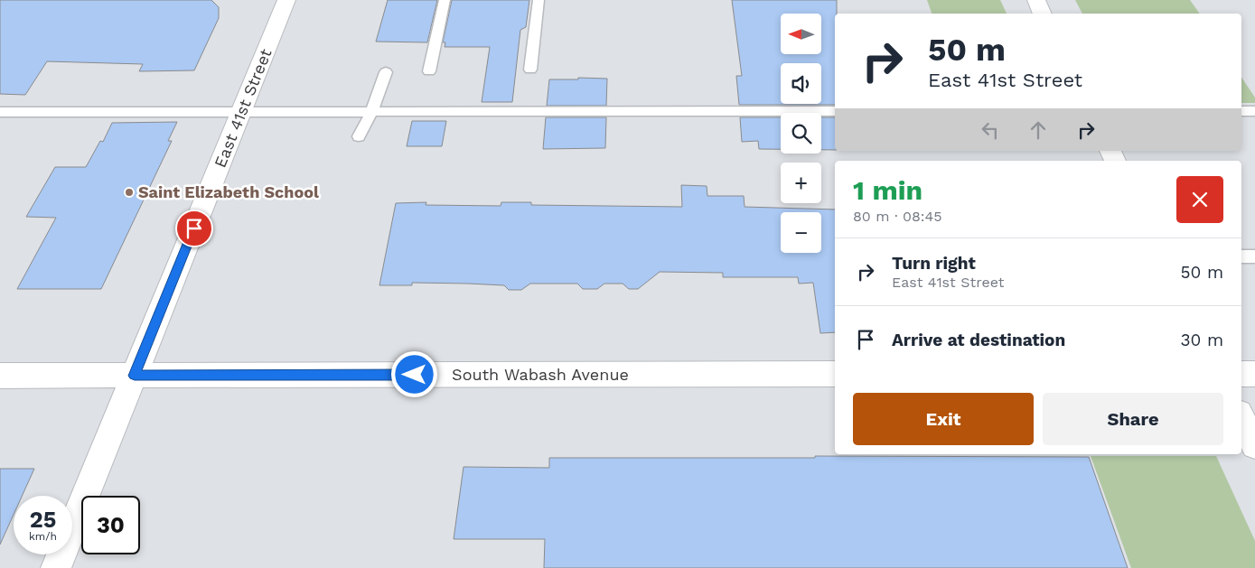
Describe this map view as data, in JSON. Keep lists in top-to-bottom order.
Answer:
{
  "streets": {
    "street": ["East 41st Street", "South Wabash Avenue"]
  },
  "crossings": [
    ["East 41st Street", "South Wabash Avenue"]
  ],
  "places": ["Saint Elizabeth School"],
  "north": "left",
  "page": {
    "map_buttons": ["+", "−"],
    "turn": ["50 m", "East 41st Street"],
    "heading": ["1 min", "80 m · 08:45"],
    "list": [
      {
        "name": "Turn right",
        "note": "East 41st Street",
        "value": "50 m"
      },
      {
        "name": "Arrive at destination",
        "value": "30 m"
      }
    ],
    "buttons": ["Exit", "Share"],
    "speed": "25 km/h",
    "limit": "30"
  }
}
